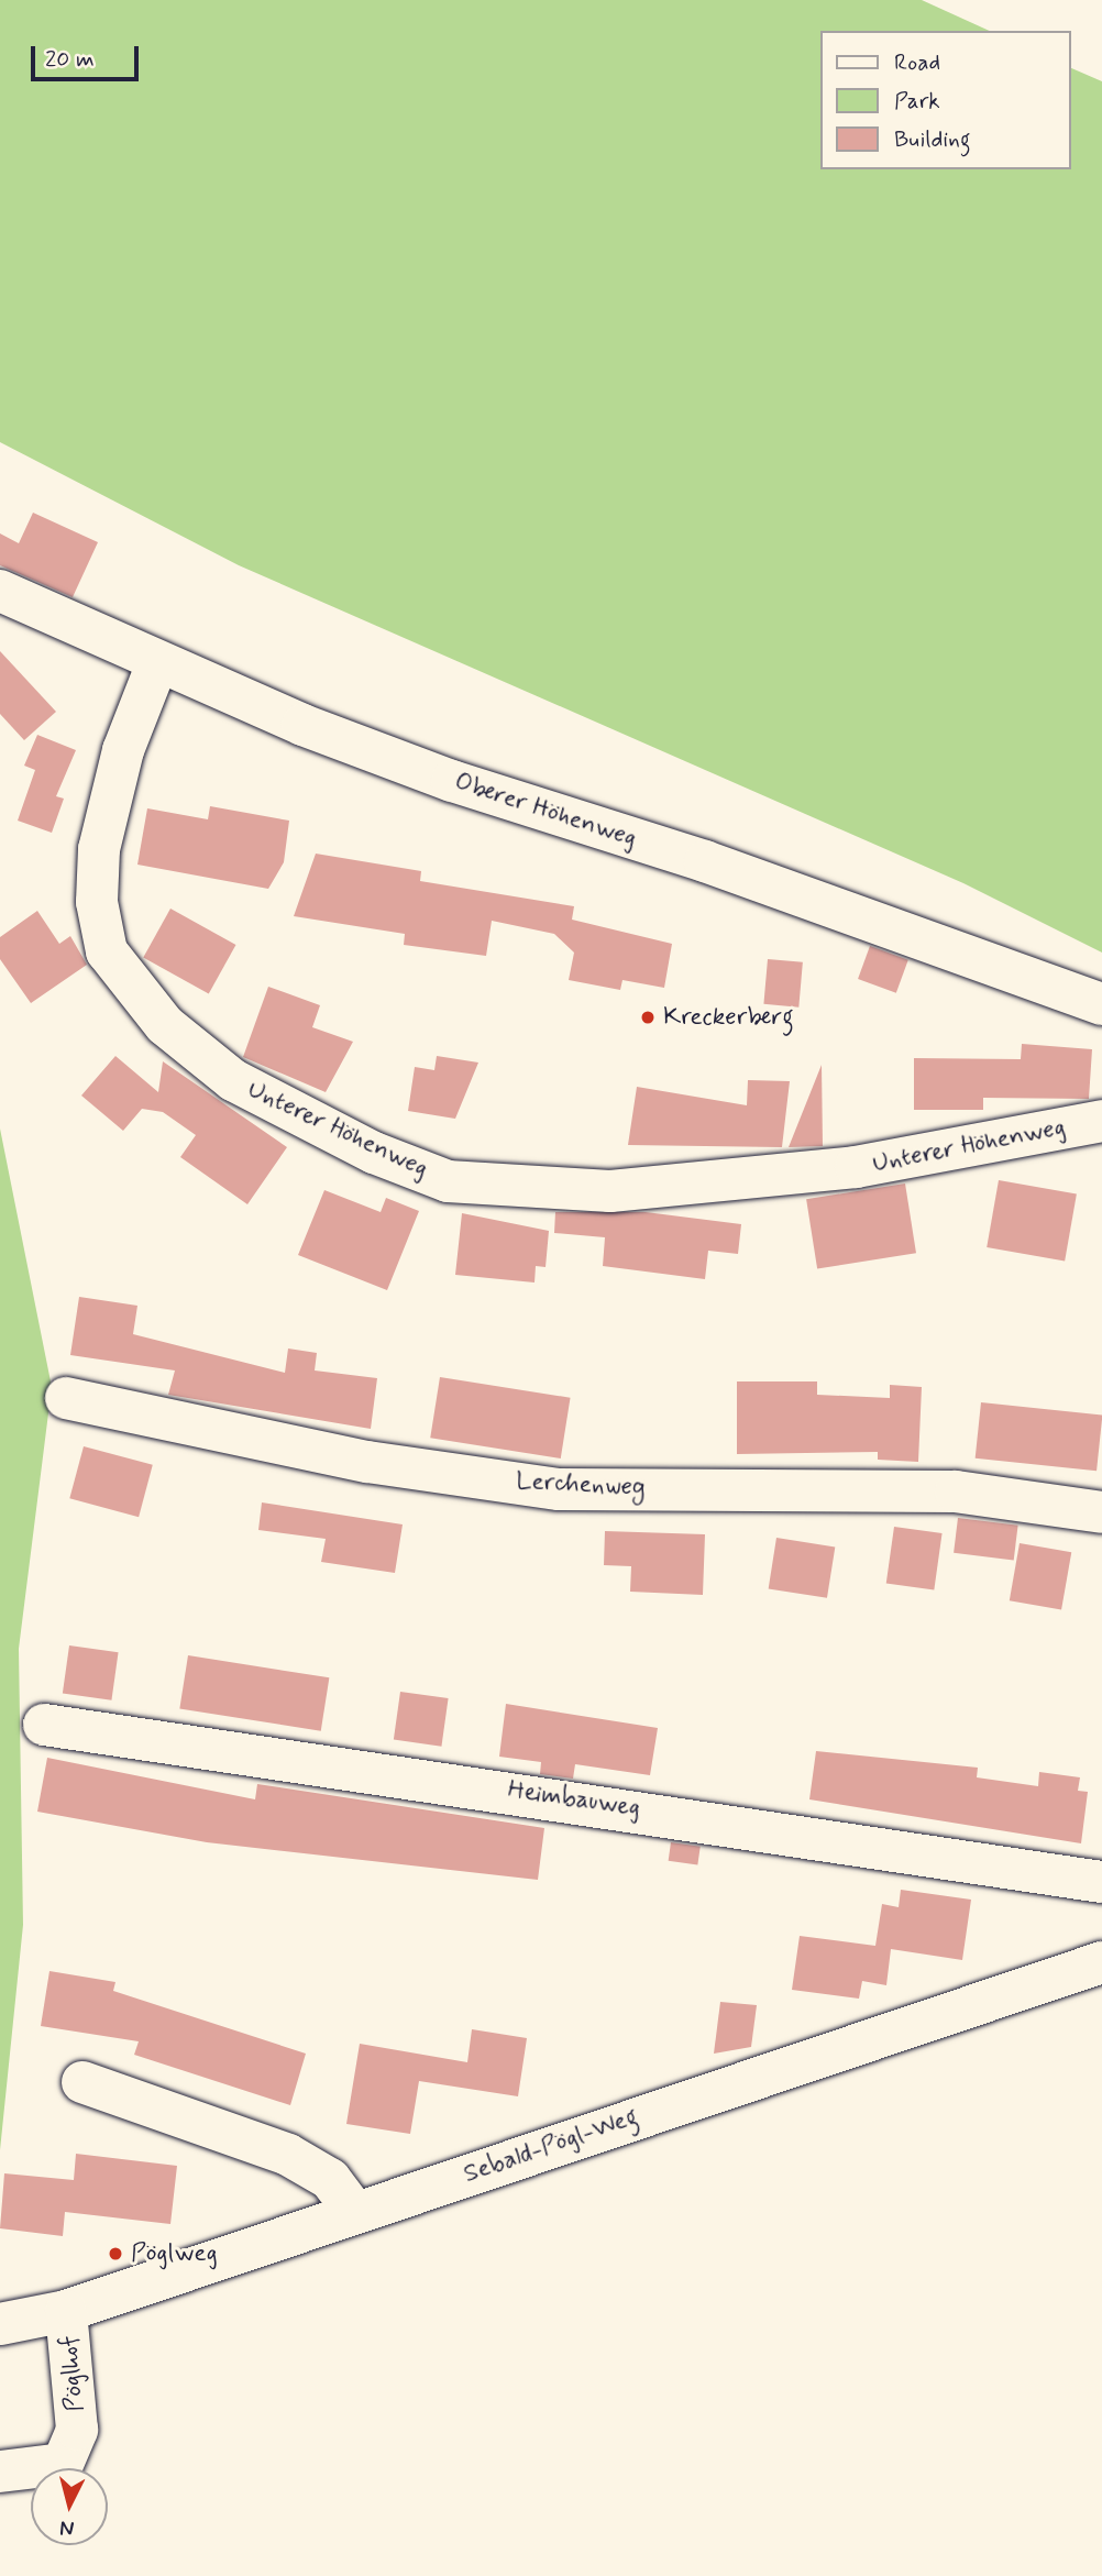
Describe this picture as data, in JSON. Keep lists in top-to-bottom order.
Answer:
{
  "streets": {
    "street": [
      "Oberer Höhenweg",
      "Unterer Höhenweg",
      "Lerchenweg",
      "Heimbauweg",
      "Sebald-Pögl-Weg",
      "Pöglhof"
    ]
  },
  "crossings": [
    ["Oberer Höhenweg", "Unterer Höhenweg"],
    ["Sebald-Pögl-Weg", "Pöglhof"]
  ],
  "places": ["Kreckerberg", "Pöglweg"],
  "legend": ["Road", "Park", "Building"],
  "scale_bar": "20 m",
  "north": "bottom"
}
